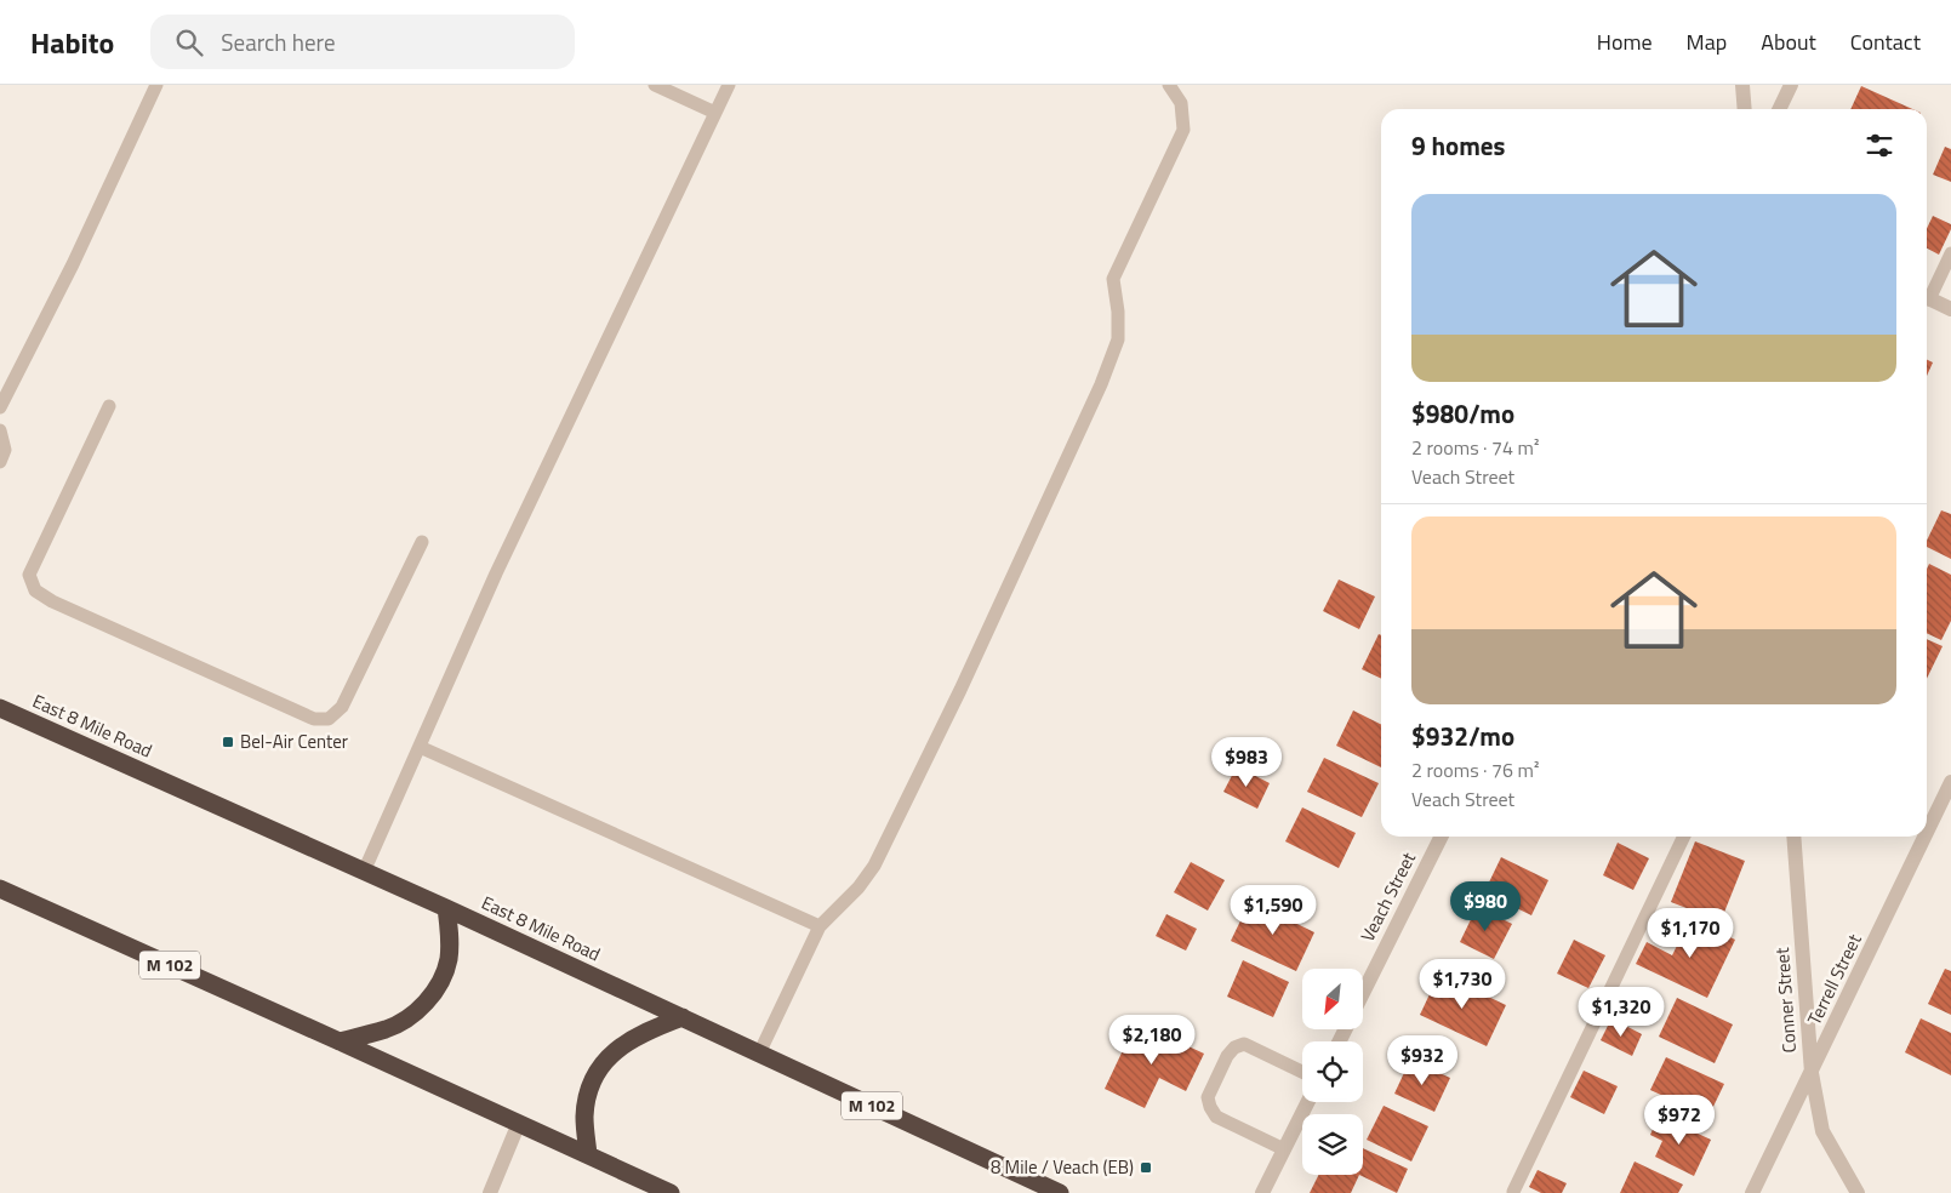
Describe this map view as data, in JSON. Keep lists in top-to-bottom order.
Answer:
{
  "streets": {
    "highway": ["East 8 Mile Road", "M 102"],
    "street": ["Veach Street", "Terrell Street", "Conner Street"]
  },
  "crossings": [
    ["Terrell Street", "Conner Street"]
  ],
  "places": {
    "transit": ["Bel-Air Center", "8 Mile / Veach (EB)"]
  },
  "north": "bottom left",
  "page": {
    "header": "Habito",
    "search": "Search here",
    "nav": [
      "Home",
      "Map",
      "About",
      "Contact"
    ],
    "heading": "9 homes",
    "list": [
      {
        "name": "$980/mo",
        "note": "2 rooms · 74 m² · Veach Street"
      },
      {
        "name": "$932/mo",
        "note": "2 rooms · 76 m² · Veach Street"
      }
    ],
    "price": [
      "$983",
      "$980",
      "$1,590",
      "$1,170",
      "$1,730",
      "$1,320",
      "$2,180",
      "$932",
      "$972"
    ]
  }
}
